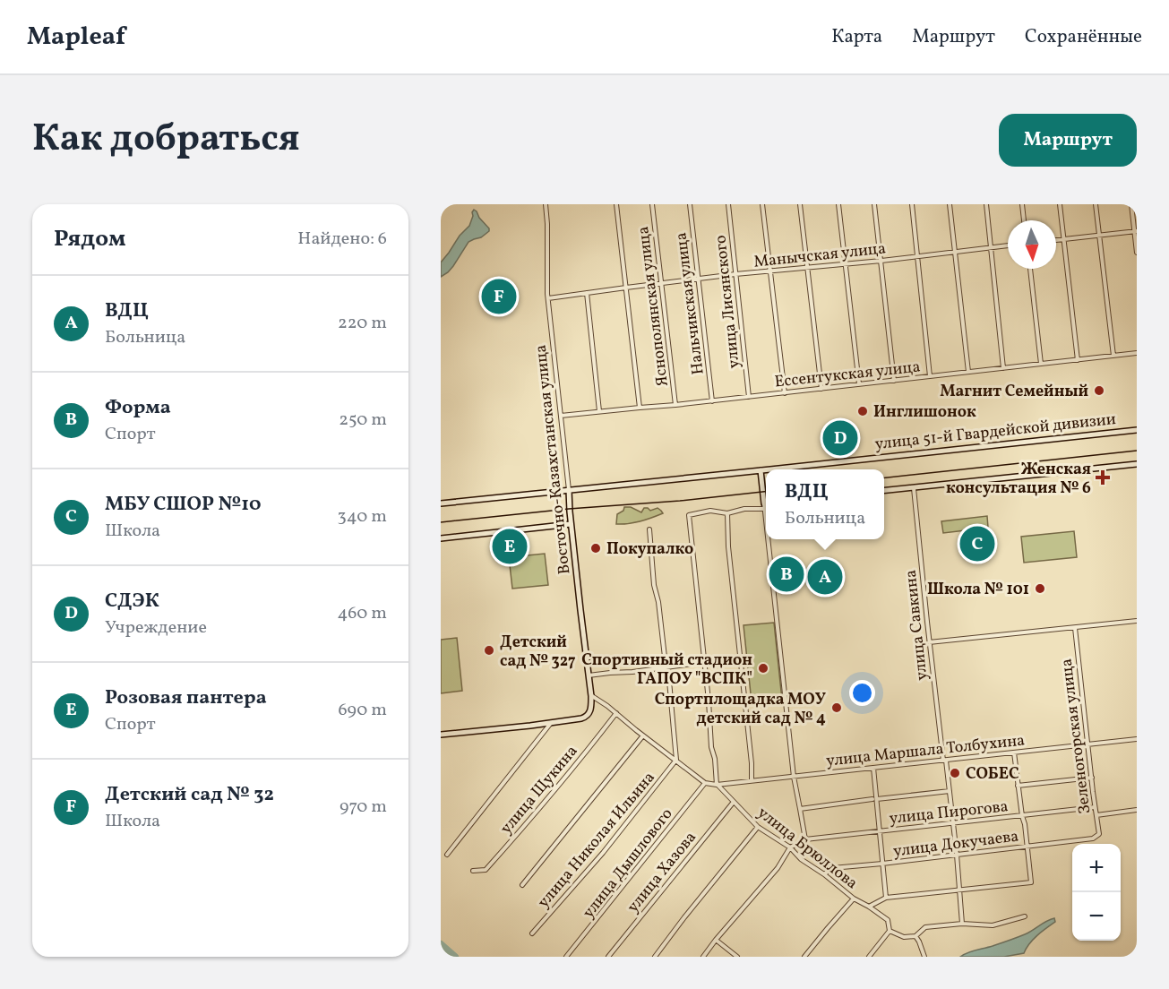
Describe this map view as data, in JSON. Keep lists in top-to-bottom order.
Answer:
{
  "streets": {
    "main road": ["улица 51-й Гвардейской дивизии", "Восточно-Казахстанская улица"],
    "street": [
      "Манычская улица",
      "улица Лисянского",
      "Нальчикская улица",
      "Яснополянская улица",
      "Ессентукская улица",
      "улица Савкина",
      "Зеленогорская улица",
      "улица Маршала Толбухина",
      "улица Щукина",
      "улица Пирогова",
      "улица Николая Ильина",
      "улица Докучаева",
      "улица Брюллова",
      "улица Дышлового",
      "улица Хазова"
    ]
  },
  "crossings": [
    ["Манычская улица", "улица Лисянского"],
    ["Манычская улица", "Нальчикская улица"],
    ["Манычская улица", "Яснополянская улица"],
    ["улица Лисянского", "Ессентукская улица"],
    ["Нальчикская улица", "Ессентукская улица"],
    ["Яснополянская улица", "Ессентукская улица"],
    ["Ессентукская улица", "Восточно-Казахстанская улица"],
    ["улица 51-й Гвардейской дивизии", "Восточно-Казахстанская улица"],
    ["улица Савкина", "улица Маршала Толбухина"],
    ["улица Савкина", "улица Пирогова"],
    ["улица Савкина", "улица Докучаева"],
    ["Зеленогорская улица", "улица Маршала Толбухина"],
    ["Зеленогорская улица", "улица Пирогова"],
    ["Зеленогорская улица", "улица Докучаева"],
    ["улица Маршала Толбухина", "улица Брюллова"],
    ["улица Докучаева", "улица Брюллова"],
    ["улица Брюллова", "улица Хазова"]
  ],
  "places": {
    "other": [
      "Магнит Семейный",
      "Инглишонок",
      "Покупалко",
      "Школа № 101",
      "Детский сад № 327",
      "Спортивный стадион ГАПОУ \"ВСПК\"",
      "Спортплощадка МОУ детский сад № 4",
      "СОБЕС"
    ],
    "health": ["Женская консультация № 6"]
  },
  "north": "bottom",
  "page": {
    "header": "Mapleaf",
    "nav": ["Карта", "Маршрут", "Сохранённые"],
    "title": "Как добраться",
    "buttons": "Маршрут",
    "heading": ["Рядом", "Найдено: 6"],
    "list": [
      {
        "mark": "A",
        "name": "ВДЦ",
        "note": "Больница",
        "value": "220 m"
      },
      {
        "mark": "B",
        "name": "Форма",
        "note": "Спорт",
        "value": "250 m"
      },
      {
        "mark": "C",
        "name": "МБУ СШОР №10",
        "note": "Школа",
        "value": "340 m"
      },
      {
        "mark": "D",
        "name": "СДЭК",
        "note": "Учреждение",
        "value": "460 m"
      },
      {
        "mark": "E",
        "name": "Розовая пантера",
        "note": "Спорт",
        "value": "690 m"
      },
      {
        "mark": "F",
        "name": "Детский сад № 32",
        "note": "Школа",
        "value": "970 m"
      }
    ],
    "pins": [
      "F",
      "D",
      "C",
      "E",
      "B",
      "A"
    ],
    "popup": ["ВДЦ", "Больница"],
    "map_buttons": ["+", "−"]
  }
}
